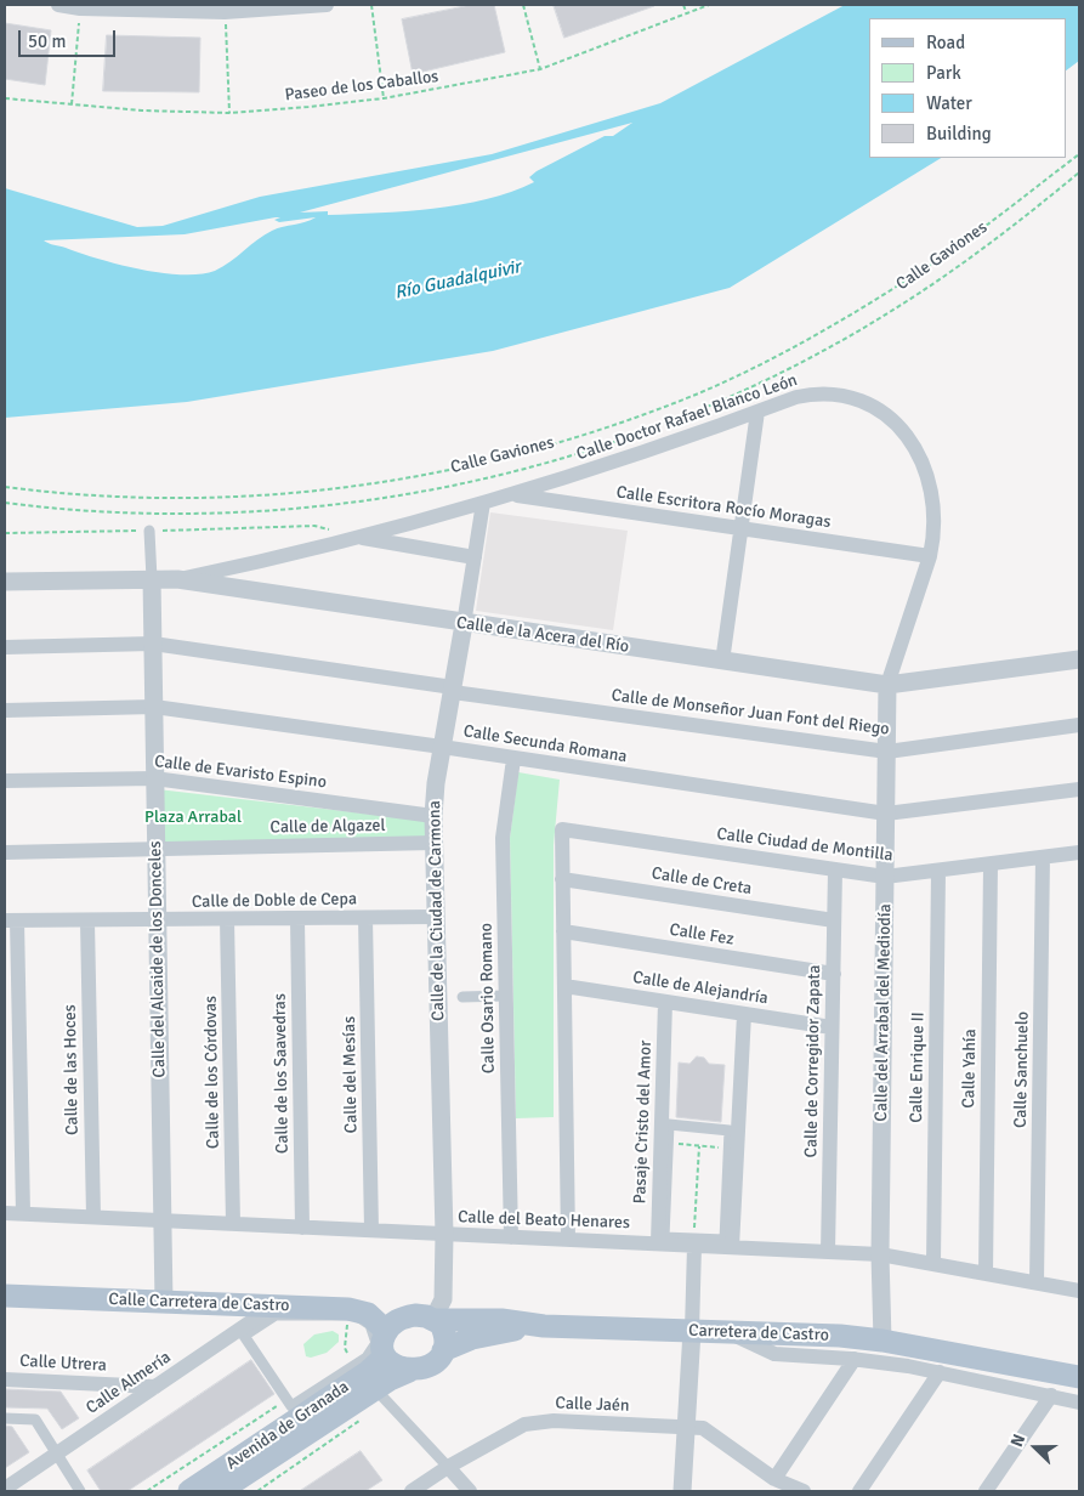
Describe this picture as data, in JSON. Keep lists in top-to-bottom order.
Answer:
{
  "streets": {
    "main road": ["Calle Carretera de Castro", "Carretera de Castro", "Avenida de Granada"],
    "street": [
      "Calle Doctor Rafael Blanco León",
      "Calle Escritora Rocío Moragas",
      "Calle de la Acera del Río",
      "Calle de Monseñor Juan Font del Riego",
      "Calle Secunda Romana",
      "Calle de Evaristo Espino",
      "Calle de Algazel",
      "Calle Ciudad de Montilla",
      "Calle de Creta",
      "Calle de Doble de Cepa",
      "Calle de la Ciudad de Carmona",
      "Calle Fez",
      "Calle del Alcaide de los Donceles",
      "Calle de Alejandría",
      "Calle Osario Romano",
      "Calle del Arrabal del Mediodía",
      "Calle de Corregidor Zapata",
      "Calle Enrique II",
      "Calle Yahía",
      "Calle de las Hoces",
      "Calle Sanchuelo",
      "Calle de los Córdovas",
      "Calle de los Saavedras",
      "Calle del Mesías",
      "Pasaje Cristo del Amor",
      "Calle del Beato Henares",
      "Calle Utrera",
      "Calle Almería",
      "Calle Jaén"
    ],
    "path": ["Paseo de los Caballos", "Calle Gaviones"]
  },
  "crossings": [
    ["Calle Doctor Rafael Blanco León", "Calle Escritora Rocío Moragas"],
    ["Calle Doctor Rafael Blanco León", "Calle de la Acera del Río"],
    ["Calle Doctor Rafael Blanco León", "Calle de la Ciudad de Carmona"],
    ["Calle Doctor Rafael Blanco León", "Calle del Arrabal del Mediodía"],
    ["Calle de la Acera del Río", "Calle de la Ciudad de Carmona"],
    ["Calle de la Acera del Río", "Calle del Alcaide de los Donceles"],
    ["Calle de la Acera del Río", "Calle del Arrabal del Mediodía"],
    ["Calle de Monseñor Juan Font del Riego", "Calle de la Ciudad de Carmona"],
    ["Calle de Monseñor Juan Font del Riego", "Calle del Alcaide de los Donceles"],
    ["Calle de Monseñor Juan Font del Riego", "Calle del Arrabal del Mediodía"],
    ["Calle Secunda Romana", "Calle de la Ciudad de Carmona"],
    ["Calle Secunda Romana", "Calle del Alcaide de los Donceles"],
    ["Calle Secunda Romana", "Calle Osario Romano"],
    ["Calle Secunda Romana", "Calle del Arrabal del Mediodía"],
    ["Calle de Evaristo Espino", "Calle de la Ciudad de Carmona"],
    ["Calle de Evaristo Espino", "Calle del Alcaide de los Donceles"],
    ["Calle de Algazel", "Calle de la Ciudad de Carmona"],
    ["Calle de Algazel", "Calle del Alcaide de los Donceles"],
    ["Calle Ciudad de Montilla", "Calle de Creta"],
    ["Calle Ciudad de Montilla", "Calle del Arrabal del Mediodía"],
    ["Calle Ciudad de Montilla", "Calle de Corregidor Zapata"],
    ["Calle Ciudad de Montilla", "Calle Enrique II"],
    ["Calle Ciudad de Montilla", "Calle Yahía"],
    ["Calle Ciudad de Montilla", "Calle Sanchuelo"],
    ["Calle de Creta", "Calle de Corregidor Zapata"],
    ["Calle de Doble de Cepa", "Calle de la Ciudad de Carmona"],
    ["Calle de Doble de Cepa", "Calle del Alcaide de los Donceles"],
    ["Calle de Doble de Cepa", "Calle de las Hoces"],
    ["Calle de Doble de Cepa", "Calle de los Córdovas"],
    ["Calle de Doble de Cepa", "Calle de los Saavedras"],
    ["Calle de Doble de Cepa", "Calle del Mesías"],
    ["Calle de la Ciudad de Carmona", "Calle del Beato Henares"],
    ["Calle de la Ciudad de Carmona", "Calle Carretera de Castro"],
    ["Calle de la Ciudad de Carmona", "Carretera de Castro"],
    ["Calle de la Ciudad de Carmona", "Avenida de Granada"],
    ["Calle Fez", "Calle de Corregidor Zapata"],
    ["Calle del Alcaide de los Donceles", "Calle del Beato Henares"],
    ["Calle del Alcaide de los Donceles", "Calle Carretera de Castro"],
    ["Calle de Alejandría", "Calle de Corregidor Zapata"],
    ["Calle de Alejandría", "Pasaje Cristo del Amor"],
    ["Calle Osario Romano", "Calle del Beato Henares"],
    ["Calle del Arrabal del Mediodía", "Calle del Beato Henares"],
    ["Calle del Arrabal del Mediodía", "Carretera de Castro"],
    ["Calle de Corregidor Zapata", "Calle del Beato Henares"],
    ["Calle Enrique II", "Calle del Beato Henares"],
    ["Calle Yahía", "Calle del Beato Henares"],
    ["Calle de las Hoces", "Calle del Beato Henares"],
    ["Calle Sanchuelo", "Calle del Beato Henares"],
    ["Calle de los Córdovas", "Calle del Beato Henares"],
    ["Calle de los Saavedras", "Calle del Beato Henares"],
    ["Calle del Mesías", "Calle del Beato Henares"],
    ["Pasaje Cristo del Amor", "Calle del Beato Henares"],
    ["Calle Carretera de Castro", "Carretera de Castro"],
    ["Calle Carretera de Castro", "Calle Almería"],
    ["Calle Carretera de Castro", "Avenida de Granada"],
    ["Carretera de Castro", "Avenida de Granada"],
    ["Calle Utrera", "Calle Almería"]
  ],
  "water": ["Río Guadalquivir"],
  "parks": ["Plaza Arrabal"],
  "legend": [
    "Road",
    "Park",
    "Water",
    "Building"
  ],
  "scale_bar": "50 m",
  "north": "left"
}
